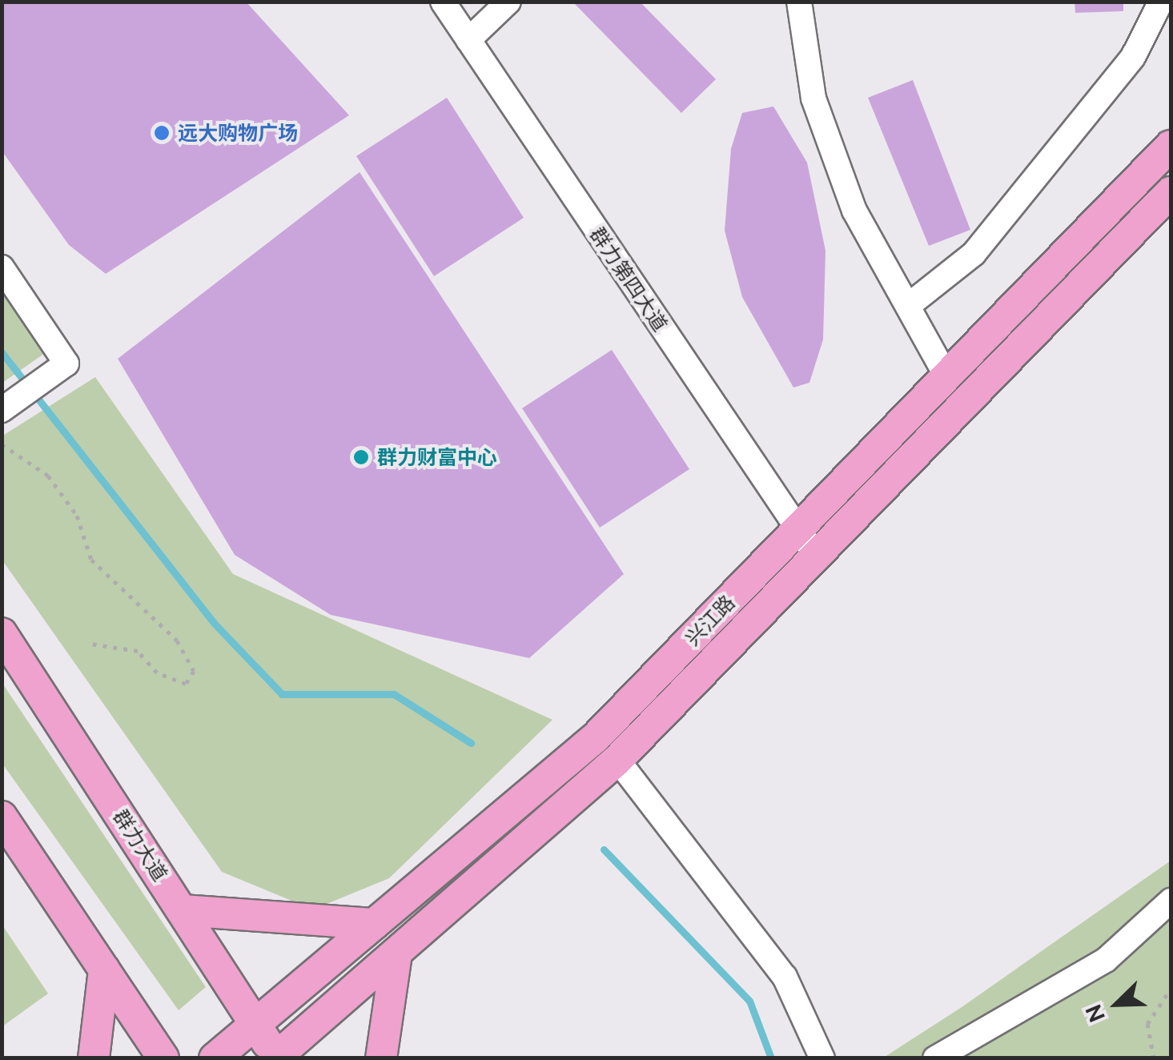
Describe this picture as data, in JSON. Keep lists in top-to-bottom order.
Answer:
{
  "streets": {
    "main road": ["兴江路", "群力大道"],
    "street": ["群力第四大道"]
  },
  "crossings": [
    ["群力第四大道", "兴江路"],
    ["兴江路", "群力大道"]
  ],
  "places": ["远大购物广场", "群力财富中心"],
  "north": "bottom left"
}
